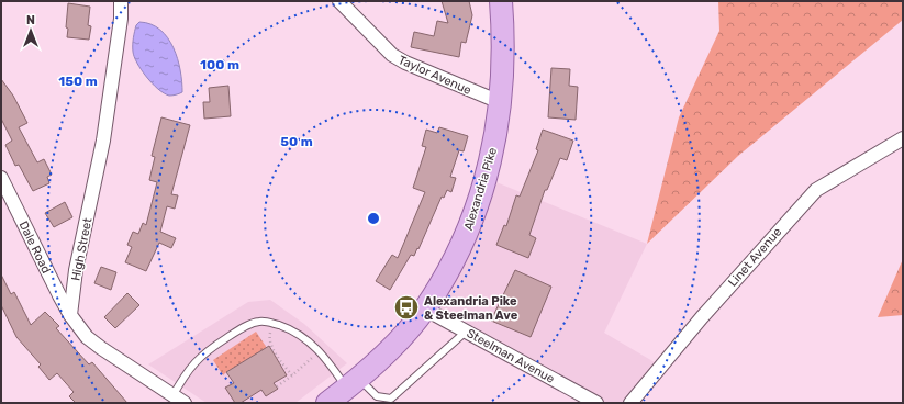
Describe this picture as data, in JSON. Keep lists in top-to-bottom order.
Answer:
{
  "streets": {
    "main road": ["Alexandria Pike"],
    "street": [
      "Taylor Avenue",
      "Dale Road",
      "High Street",
      "Linet Avenue",
      "Steelman Avenue"
    ]
  },
  "crossings": [
    ["Taylor Avenue", "Alexandria Pike"],
    ["Alexandria Pike", "Steelman Avenue"],
    ["Dale Road", "High Street"]
  ],
  "places": {
    "bus stop": ["Alexandria Pike & Steelman Ave"]
  },
  "north": "top",
  "rings": ["100 m", "150 m", "50 m"]
}
